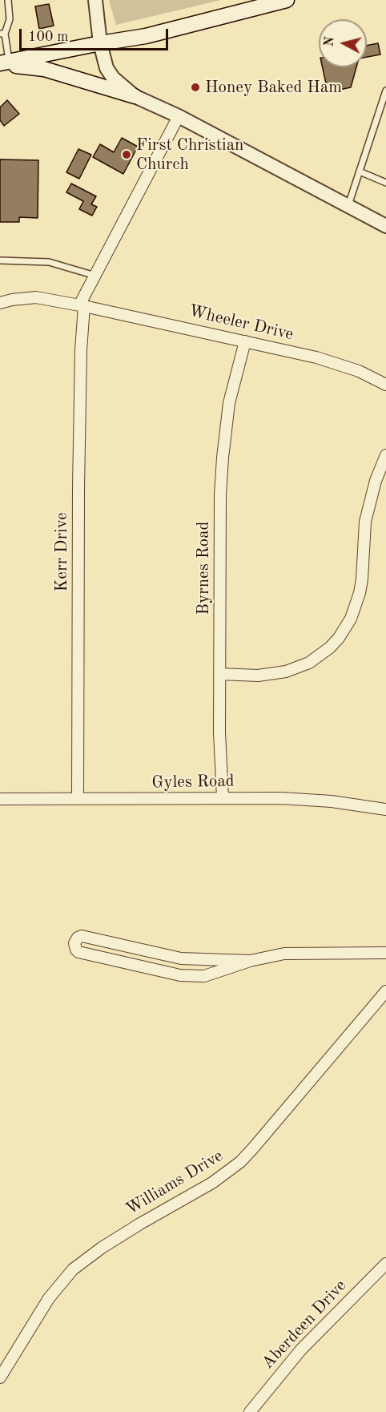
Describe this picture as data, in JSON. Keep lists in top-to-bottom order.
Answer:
{
  "streets": {
    "street": [
      "Wheeler Drive",
      "Kerr Drive",
      "Byrnes Road",
      "Gyles Road",
      "Williams Drive",
      "Aberdeen Drive"
    ]
  },
  "crossings": [
    ["Wheeler Drive", "Kerr Drive"],
    ["Wheeler Drive", "Byrnes Road"],
    ["Kerr Drive", "Gyles Road"],
    ["Byrnes Road", "Gyles Road"]
  ],
  "places": ["Honey Baked Ham", "First Christian Church"],
  "scale_bar": "100 m",
  "north": "left"
}
